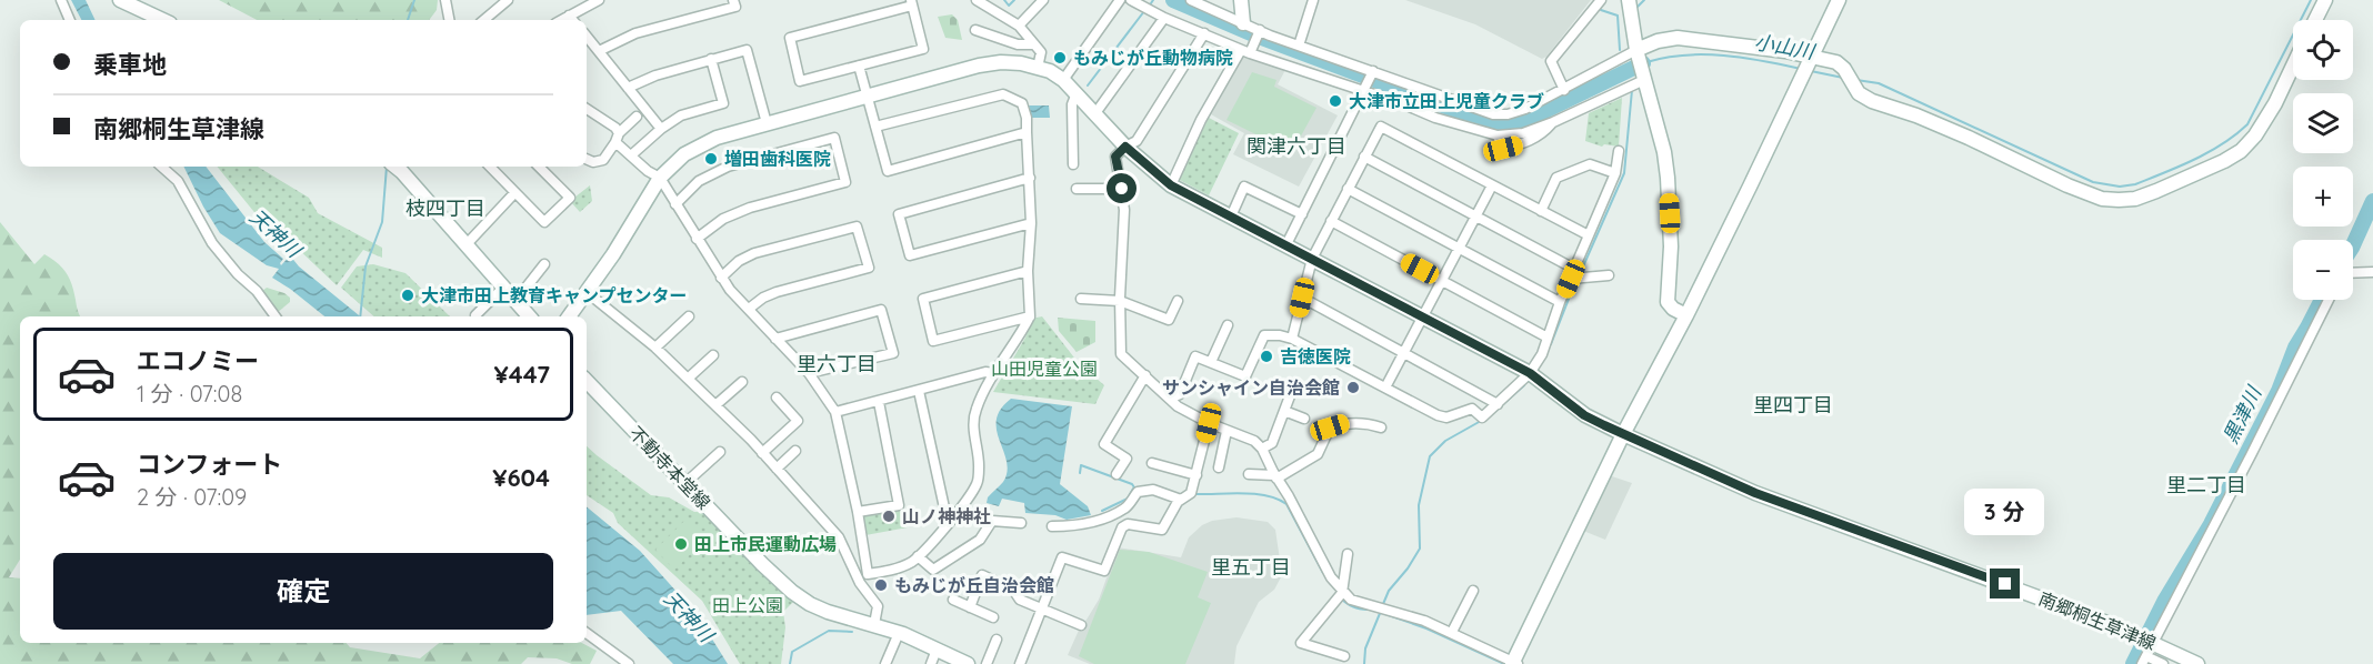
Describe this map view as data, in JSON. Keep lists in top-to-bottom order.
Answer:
{
  "streets": {
    "street": ["不動寺本堂線", "南郷桐生草津線"]
  },
  "districts": [
    "関津六丁目",
    "枝四丁目",
    "里六丁目",
    "里四丁目",
    "里二丁目",
    "里五丁目"
  ],
  "water": ["小山川", "天神川", "黒津川"],
  "parks": ["山田児童公園", "田上公園"],
  "places": [
    "もみじが丘動物病院",
    "大津市立田上児童クラブ",
    "増田歯科医院",
    "大津市田上教育キャンプセンター",
    "吉徳医院",
    "サンシャイン自治会館",
    "山ノ神神社",
    "田上市民運動広場",
    "もみじが丘自治会館"
  ],
  "page": {
    "map_buttons": ["+", "−"],
    "banner": ["乗車地", "南郷桐生草津線"],
    "list": [
      {
        "name": "エコノミー",
        "note": "1 分 · 07:08",
        "value": "¥447"
      },
      {
        "name": "コンフォート",
        "note": "2 分 · 07:09",
        "value": "¥604"
      }
    ],
    "bubble": "3 分",
    "buttons": "確定"
  }
}
